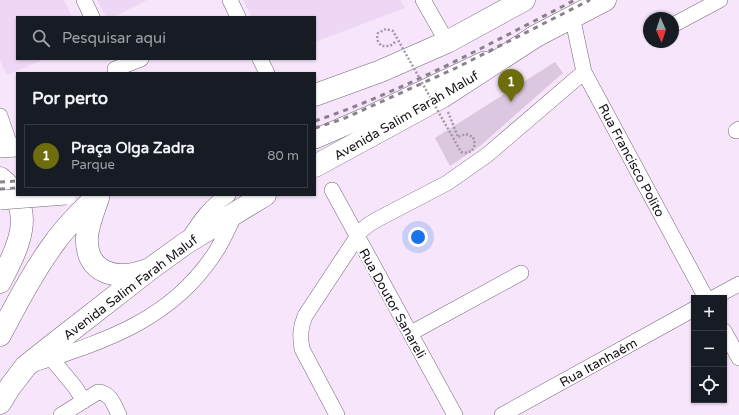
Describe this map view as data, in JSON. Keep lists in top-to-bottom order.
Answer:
{
  "streets": {
    "highway": ["Avenida Salim Farah Maluf"],
    "street": ["Rua Francisco Polito", "Rua Doutor Sanareli", "Rua Itanhaém"]
  },
  "crossings": [
    ["Avenida Salim Farah Maluf", "Rua Francisco Polito"]
  ],
  "north": "bottom",
  "page": {
    "search": "Pesquisar aqui",
    "pins": "1",
    "heading": "Por perto",
    "list": [
      {
        "mark": "1",
        "name": "Praça Olga Zadra",
        "note": "Parque",
        "value": "80 m"
      }
    ],
    "map_buttons": ["+", "−"]
  }
}
